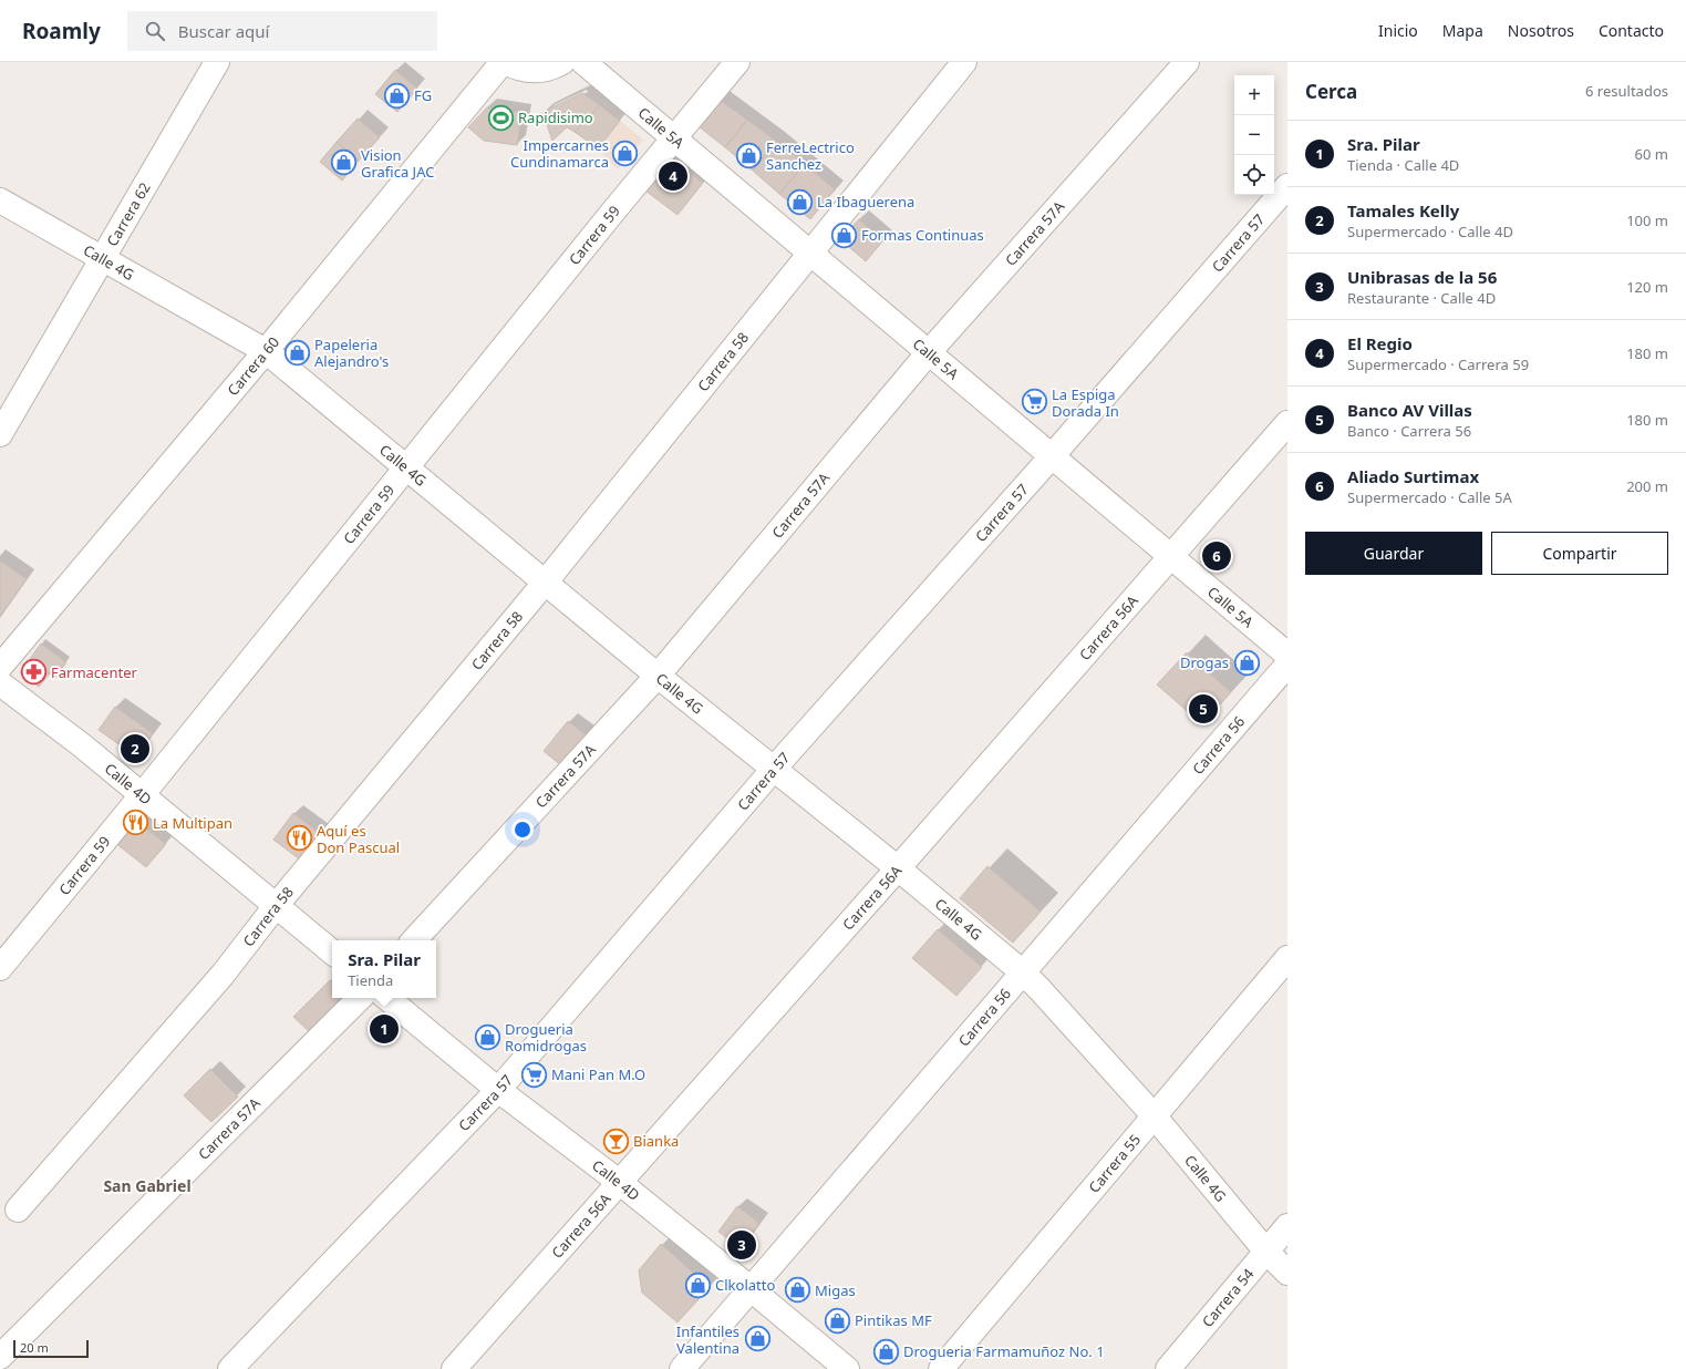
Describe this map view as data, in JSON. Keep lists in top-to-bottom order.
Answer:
{
  "streets": {
    "street": [
      "Calle 5A",
      "Carrera 62",
      "Carrera 57A",
      "Carrera 59",
      "Carrera 57",
      "Calle 4G",
      "Carrera 58",
      "Carrera 60",
      "Carrera 56A",
      "Carrera 56",
      "Calle 4D",
      "Carrera 55",
      "Carrera 54"
    ]
  },
  "crossings": [
    ["Calle 5A", "Carrera 57A"],
    ["Calle 5A", "Carrera 59"],
    ["Calle 5A", "Carrera 57"],
    ["Calle 5A", "Carrera 58"],
    ["Calle 5A", "Carrera 56A"],
    ["Carrera 62", "Calle 4G"],
    ["Carrera 57A", "Calle 4G"],
    ["Carrera 59", "Calle 4G"],
    ["Carrera 59", "Calle 4D"],
    ["Carrera 57", "Calle 4G"],
    ["Carrera 57", "Calle 4D"],
    ["Calle 4G", "Carrera 58"],
    ["Calle 4G", "Carrera 60"],
    ["Calle 4G", "Carrera 56A"],
    ["Calle 4G", "Carrera 56"],
    ["Calle 4G", "Carrera 55"],
    ["Calle 4G", "Carrera 54"],
    ["Carrera 58", "Calle 4D"],
    ["Carrera 56A", "Calle 4D"],
    ["Carrera 56", "Calle 4D"]
  ],
  "districts": ["San Gabriel"],
  "places": {
    "shop": [
      "FG",
      "Impercarnes Cundinamarca",
      "FerreLectrico Sanchez",
      "Vision Grafica JAC",
      "La Ibaguerena",
      "Formas Continuas",
      "Papeleria Alejandro's",
      "Drogas",
      "Drogueria Romidrogas",
      "Clkolatto",
      "Migas",
      "Pintikas MF",
      "Infantiles Valentina",
      "Drogueria Farmamuñoz No. 1"
    ],
    "sports": ["Rapidisimo"],
    "supermarket": ["La Espiga Dorada In", "Mani Pan M.O"],
    "pharmacy": ["Farmacenter"],
    "restaurant": ["La Multipan", "Aquí es Don Pascual"],
    "bar": ["Bianka"]
  },
  "scale_bar": "20 m",
  "page": {
    "header": "Roamly",
    "search": "Buscar aquí",
    "nav": [
      "Inicio",
      "Mapa",
      "Nosotros",
      "Contacto"
    ],
    "heading": ["Cerca", "6 resultados"],
    "map_buttons": ["+", "−"],
    "list": [
      {
        "mark": "1",
        "name": "Sra. Pilar",
        "note": "Tienda · Calle 4D",
        "value": "60 m"
      },
      {
        "mark": "2",
        "name": "Tamales Kelly",
        "note": "Supermercado · Calle 4D",
        "value": "100 m"
      },
      {
        "mark": "3",
        "name": "Unibrasas de la 56",
        "note": "Restaurante · Calle 4D",
        "value": "120 m"
      },
      {
        "mark": "4",
        "name": "El Regio",
        "note": "Supermercado · Carrera 59",
        "value": "180 m"
      },
      {
        "mark": "5",
        "name": "Banco AV Villas",
        "note": "Banco · Carrera 56",
        "value": "180 m"
      },
      {
        "mark": "6",
        "name": "Aliado Surtimax",
        "note": "Supermercado · Calle 5A",
        "value": "200 m"
      }
    ],
    "pins": [
      "4",
      "6",
      "5",
      "2",
      "1",
      "3"
    ],
    "buttons": ["Guardar", "Compartir"],
    "popup": ["Sra. Pilar", "Tienda"],
    "scale": "20 m"
  }
}
